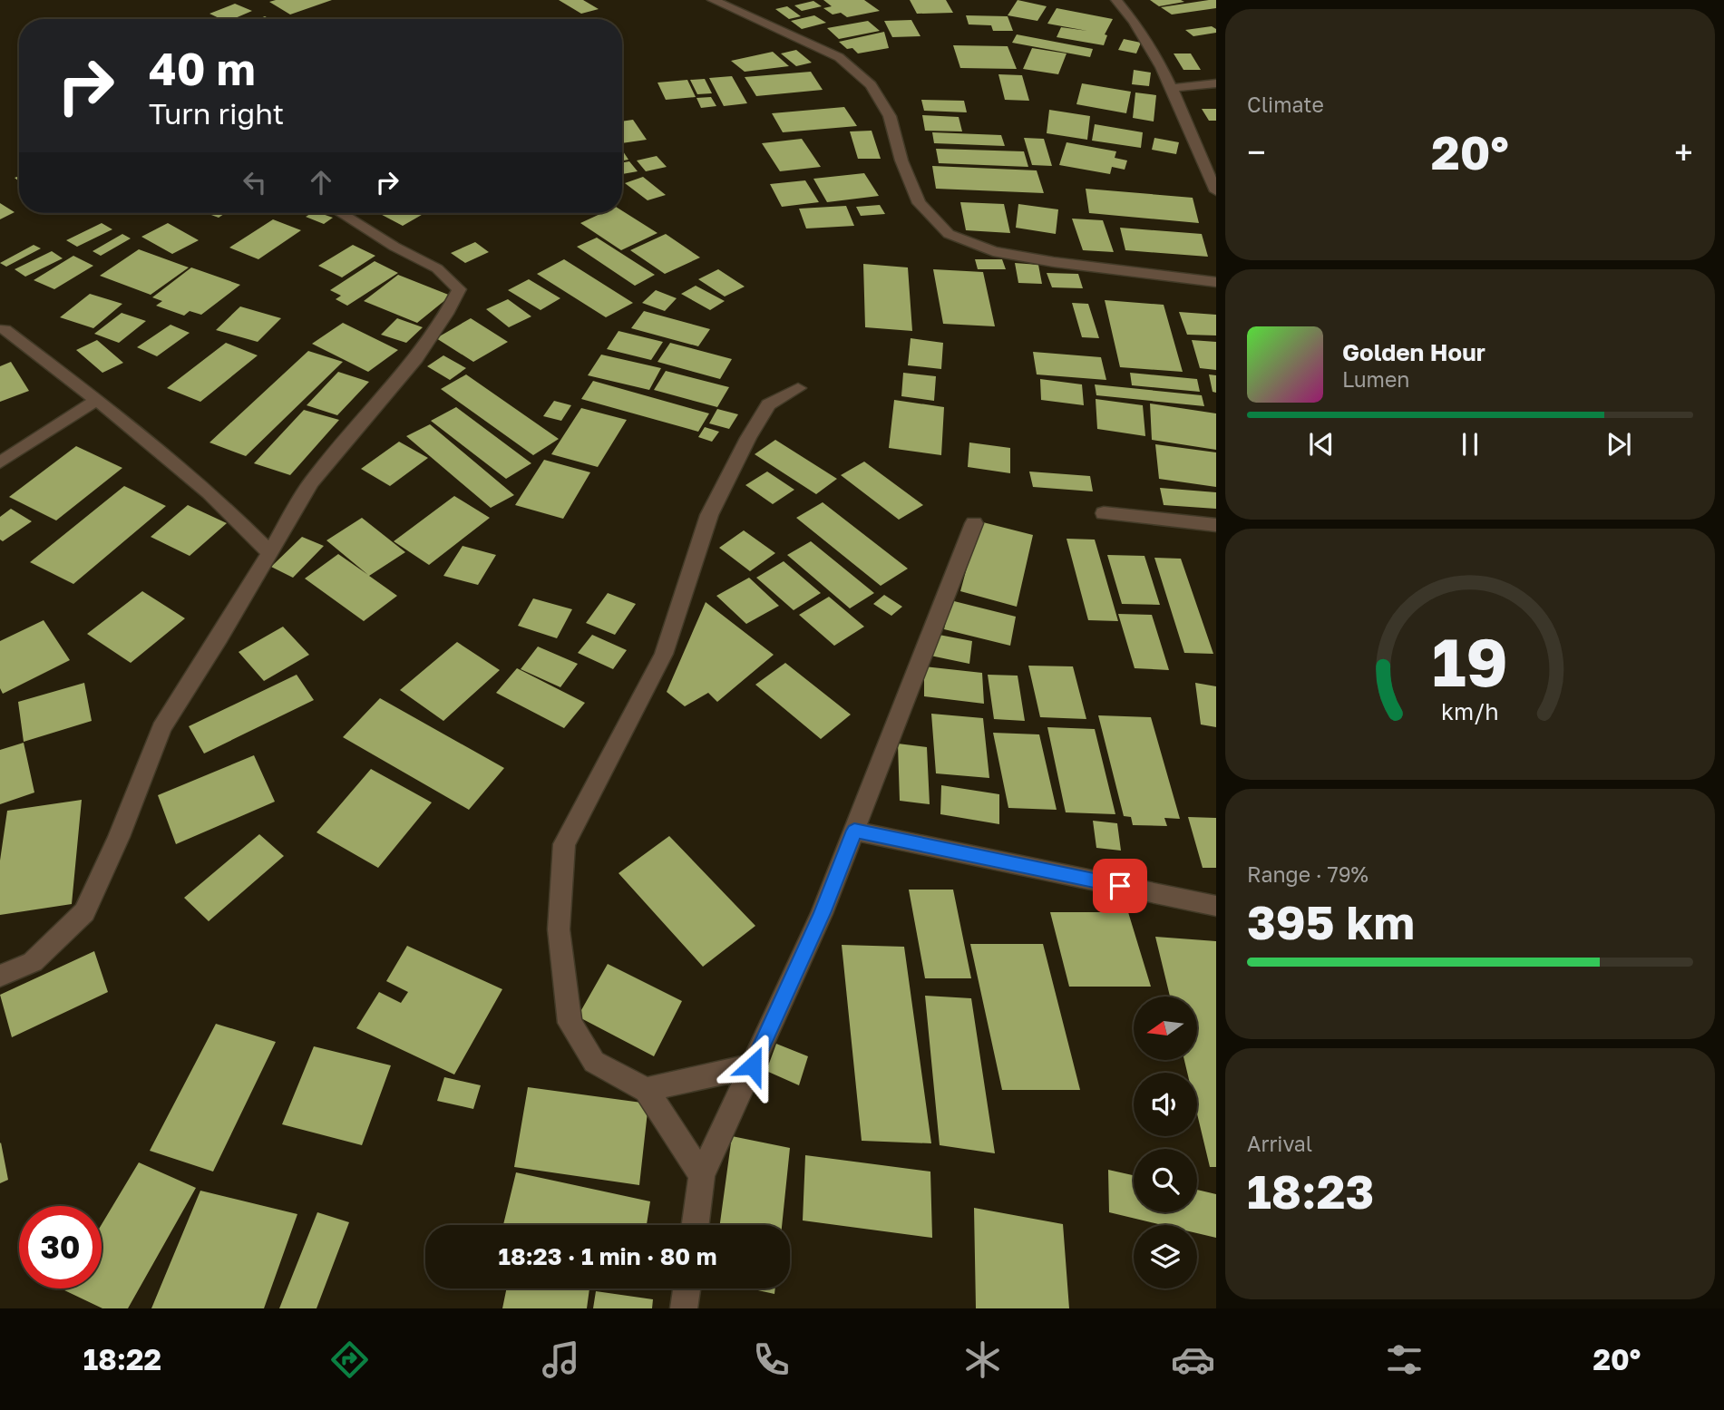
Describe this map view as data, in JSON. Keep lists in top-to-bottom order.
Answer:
{
  "north": "left",
  "page": {
    "tile": [
      "Climate",
      ["Range · 79%", "395 km"],
      ["Arrival", "18:23"]
    ],
    "turn": ["40 m", "Turn right"],
    "heat": ["−", "20°", "+"],
    "song": ["Golden Hour", "Lumen"],
    "limit": "30",
    "trip": "18:23 · 1 min · 80 m",
    "tabs": ["18:22", "20°"],
    "gauge": ["19", "km/h"]
  }
}
